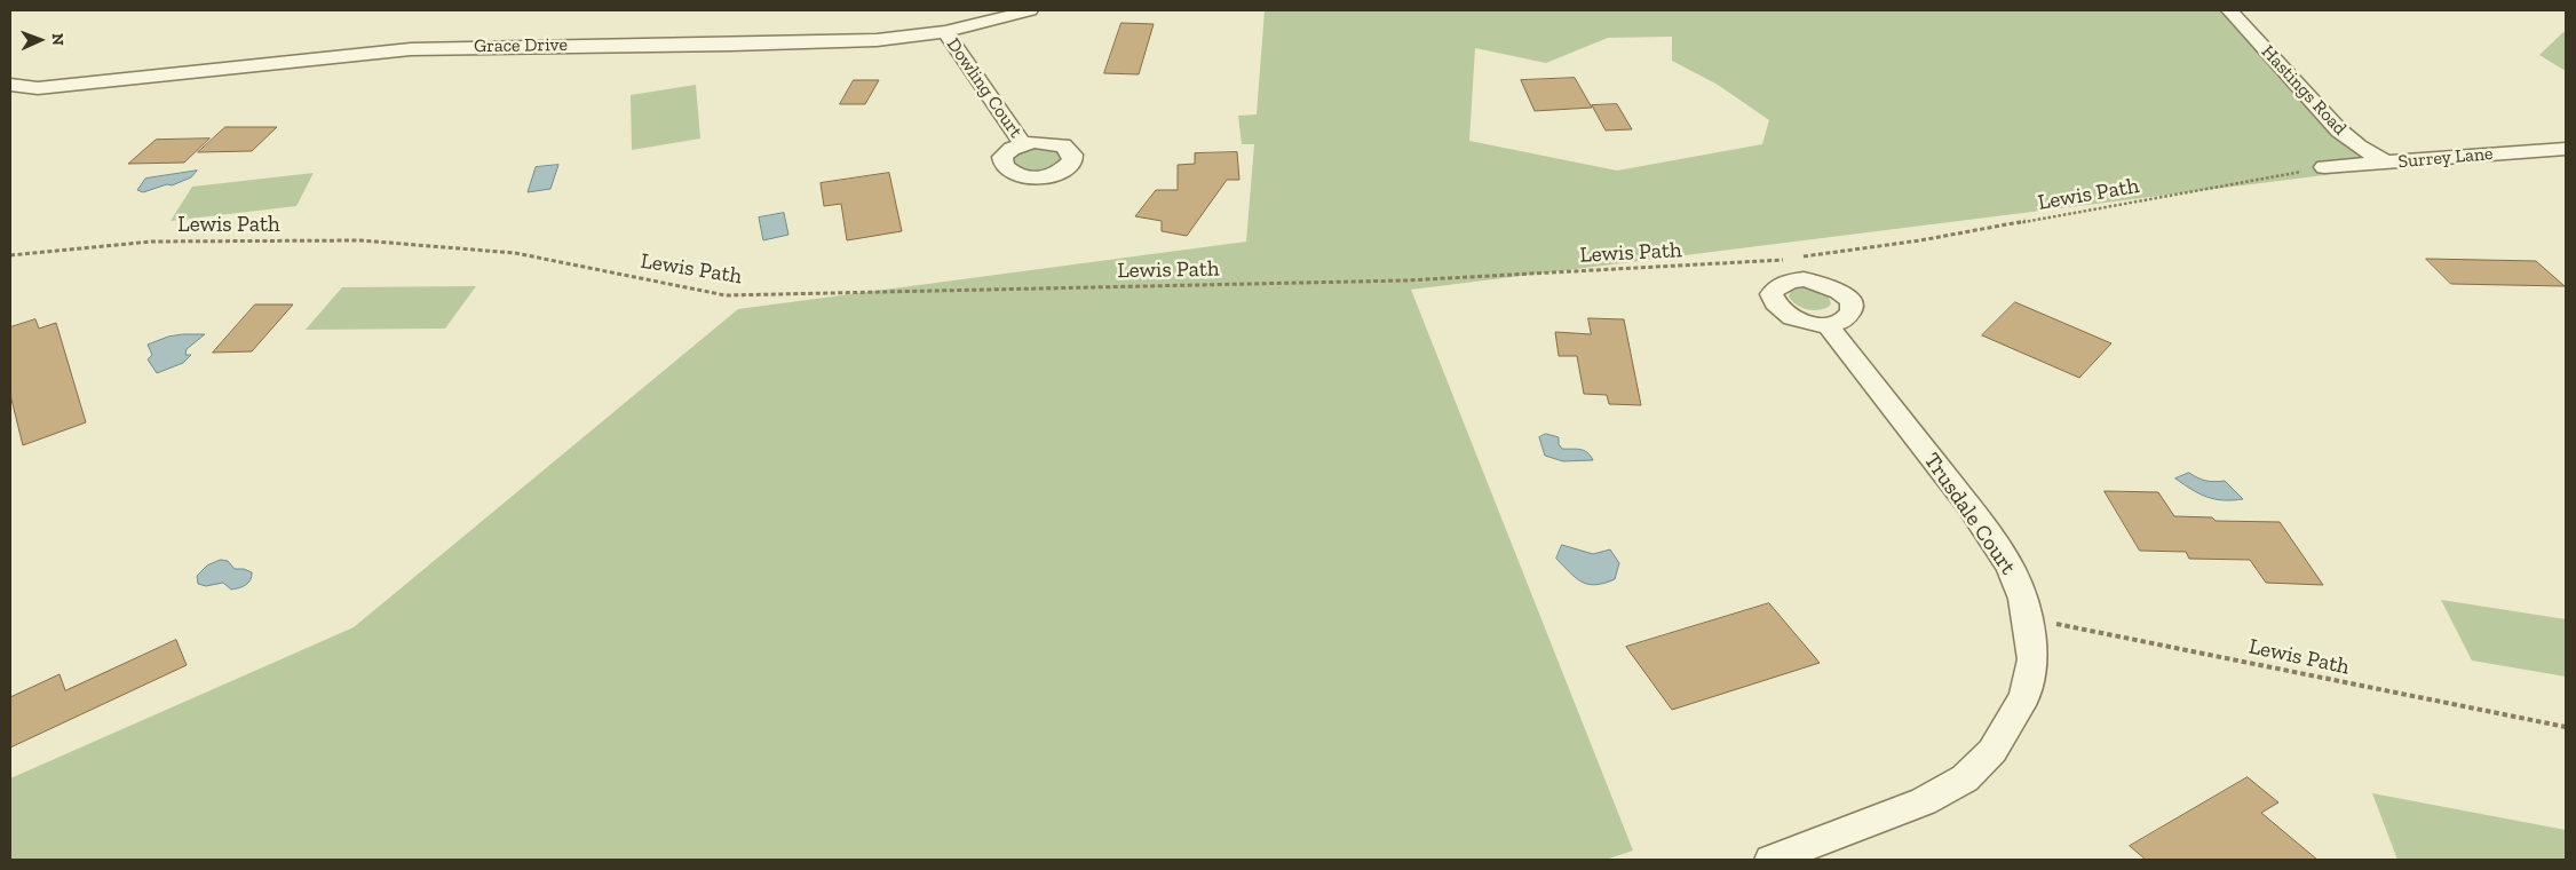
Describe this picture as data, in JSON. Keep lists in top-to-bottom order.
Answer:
{
  "streets": {
    "street": [
      "Grace Drive",
      "Dowling Court",
      "Hastings Road",
      "Surrey Lane",
      "Trusdale Court"
    ],
    "path": ["Lewis Path"]
  },
  "crossings": [
    ["Grace Drive", "Dowling Court"],
    ["Hastings Road", "Surrey Lane"],
    ["Surrey Lane", "Lewis Path"],
    ["Lewis Path", "Trusdale Court"]
  ],
  "north": "right"
}
